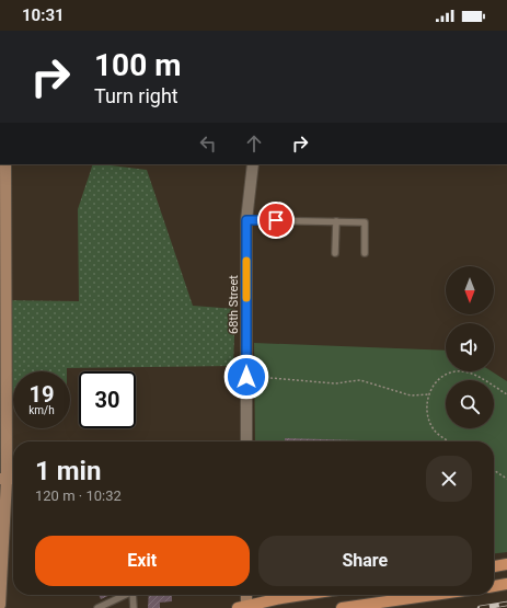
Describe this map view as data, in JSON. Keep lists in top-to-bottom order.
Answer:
{
  "streets": {
    "street": ["68th Street"]
  },
  "north": "bottom",
  "page": {
    "status": "10:31",
    "turn": ["100 m", "Turn right"],
    "speed": "19 km/h",
    "limit": "30",
    "heading": ["1 min", "120 m · 10:32"],
    "buttons": ["Exit", "Share"]
  }
}
